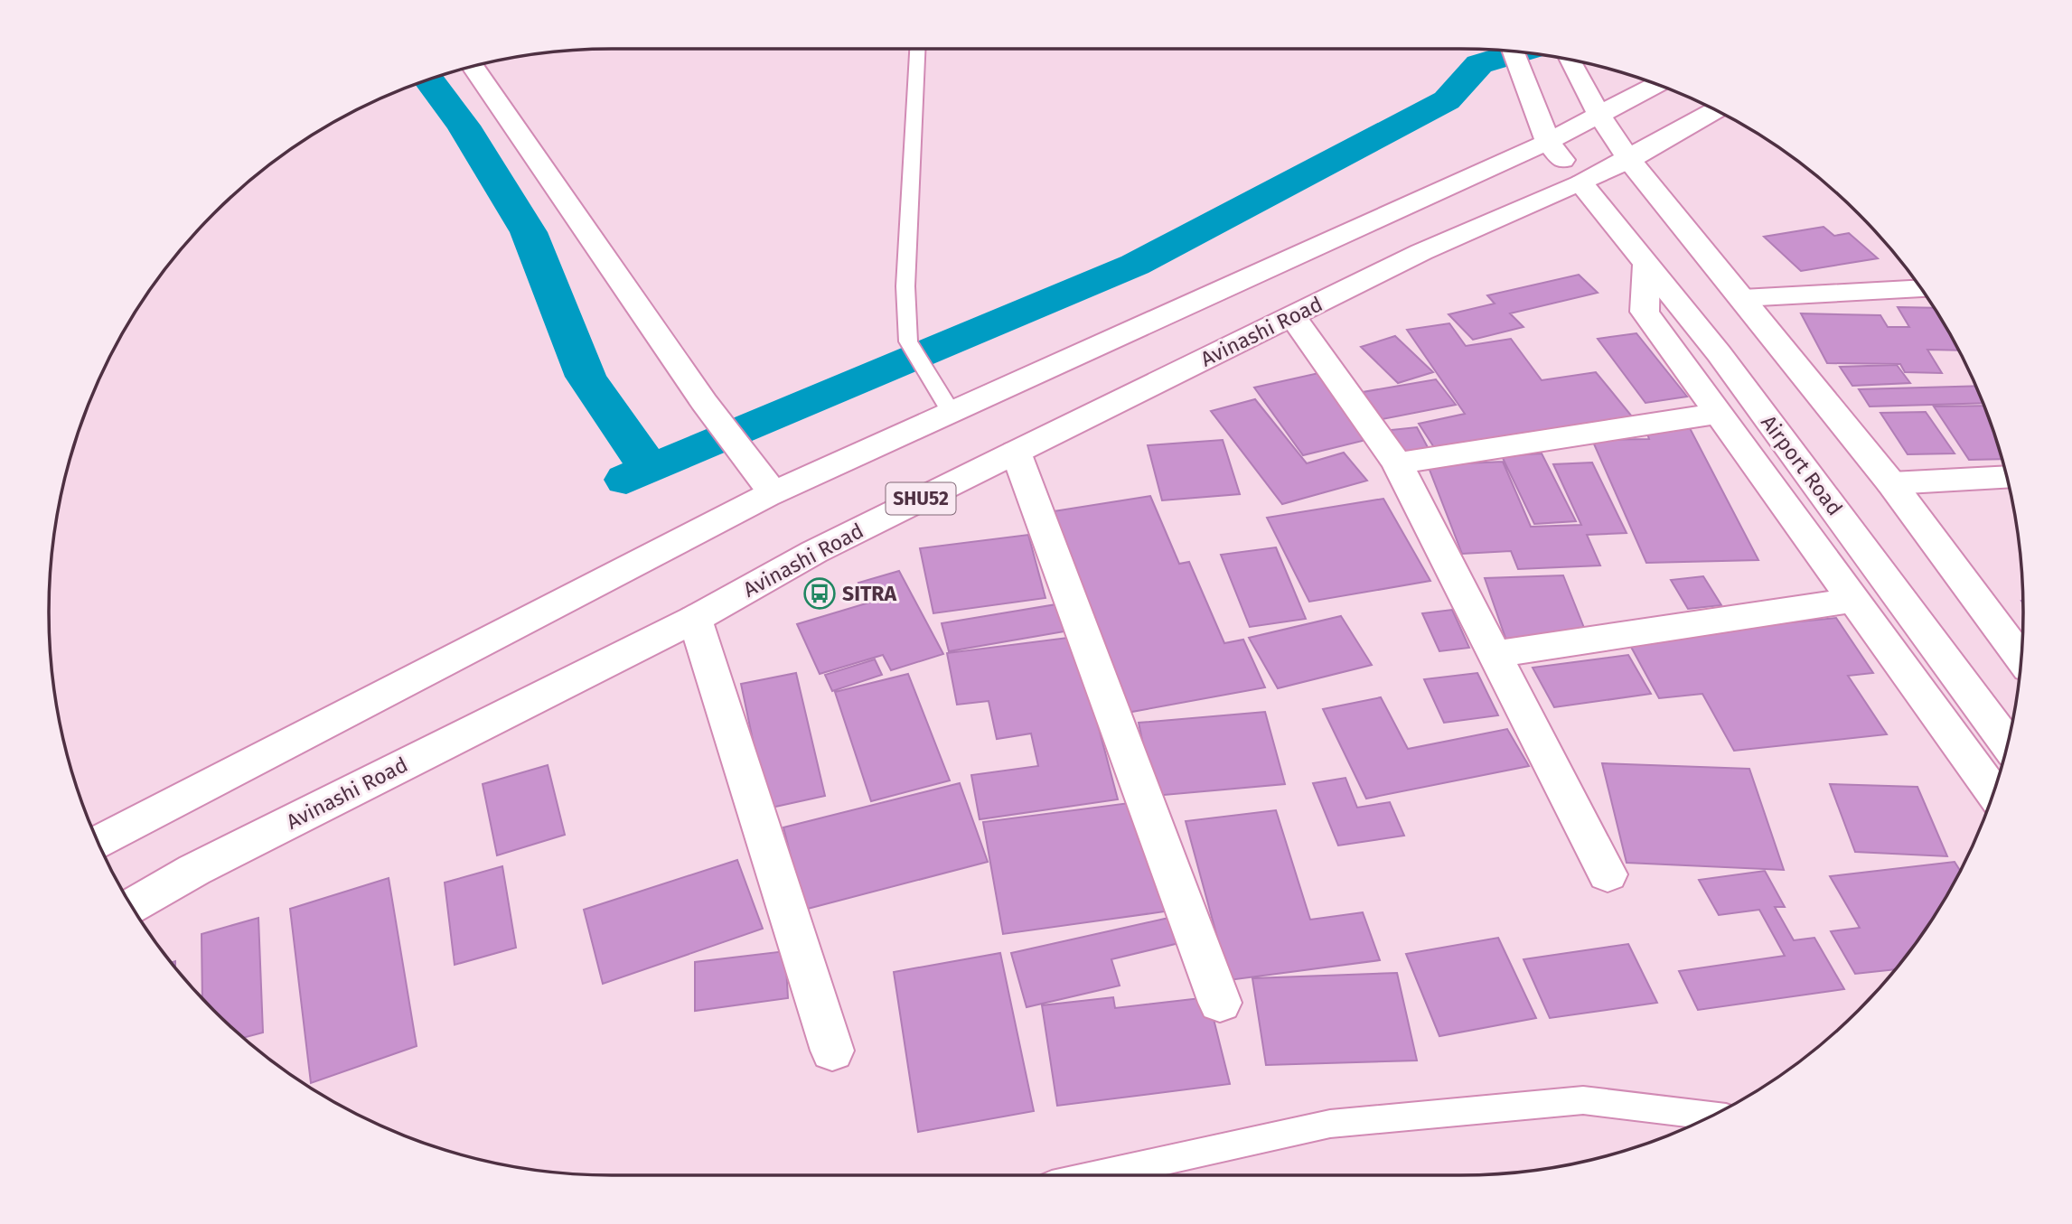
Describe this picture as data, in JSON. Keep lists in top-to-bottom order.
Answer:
{
  "streets": {
    "street": ["Avinashi Road", "Airport Road", "SHU52"]
  },
  "crossings": [
    ["Avinashi Road", "Airport Road"]
  ],
  "places": {
    "bus stop": ["SITRA"]
  }
}
